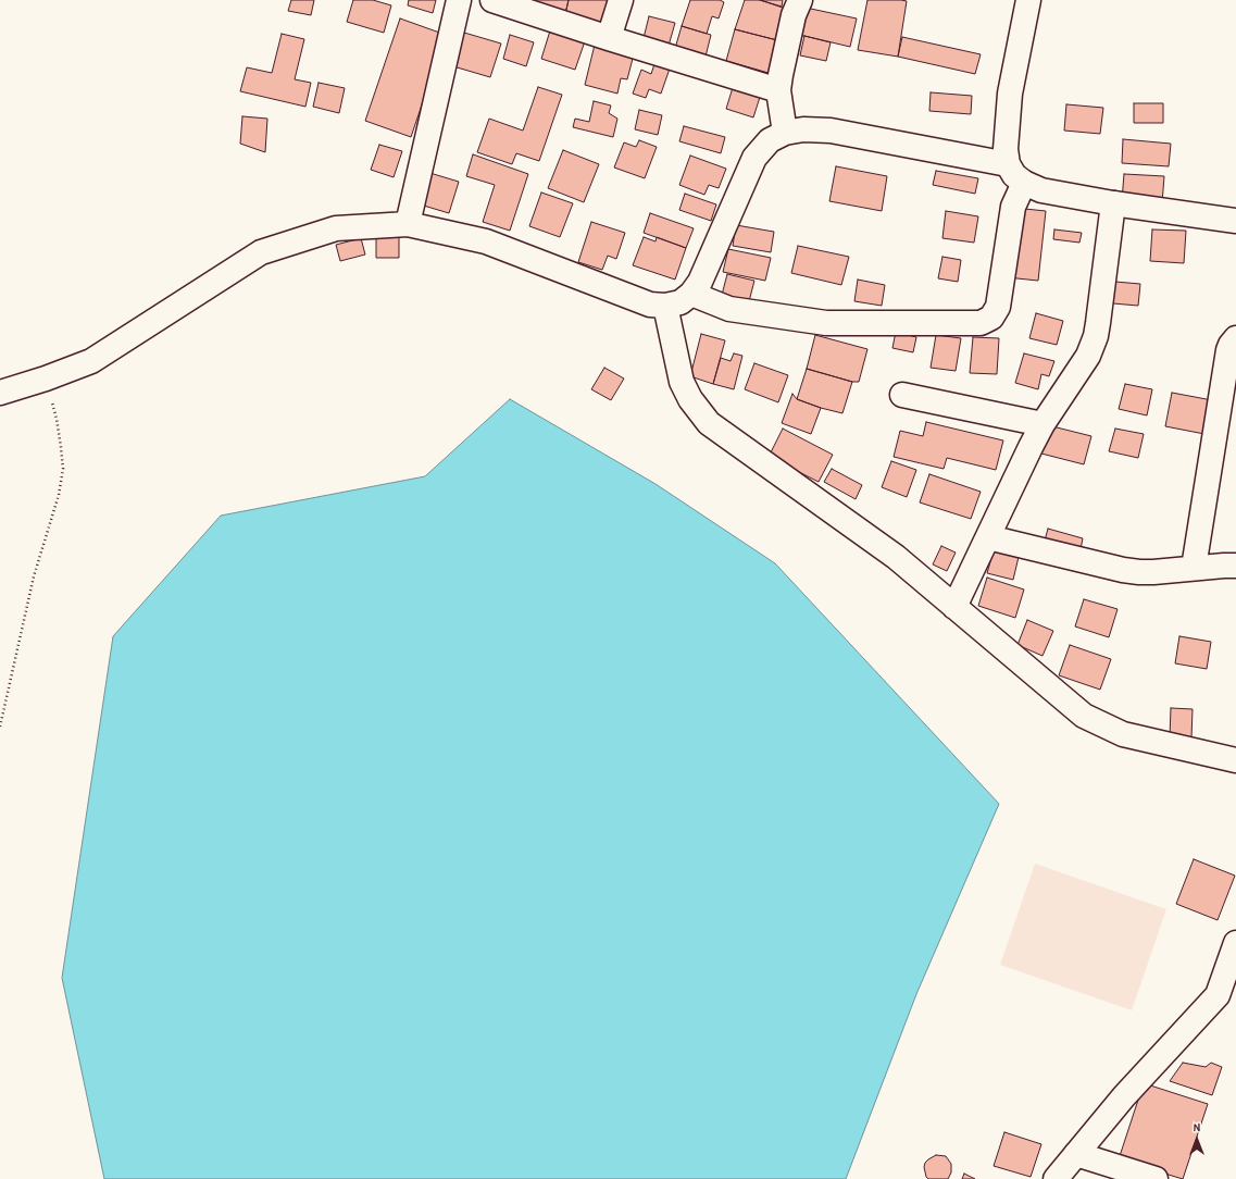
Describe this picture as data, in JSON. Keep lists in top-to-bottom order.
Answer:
{
  "north": "top"
}
